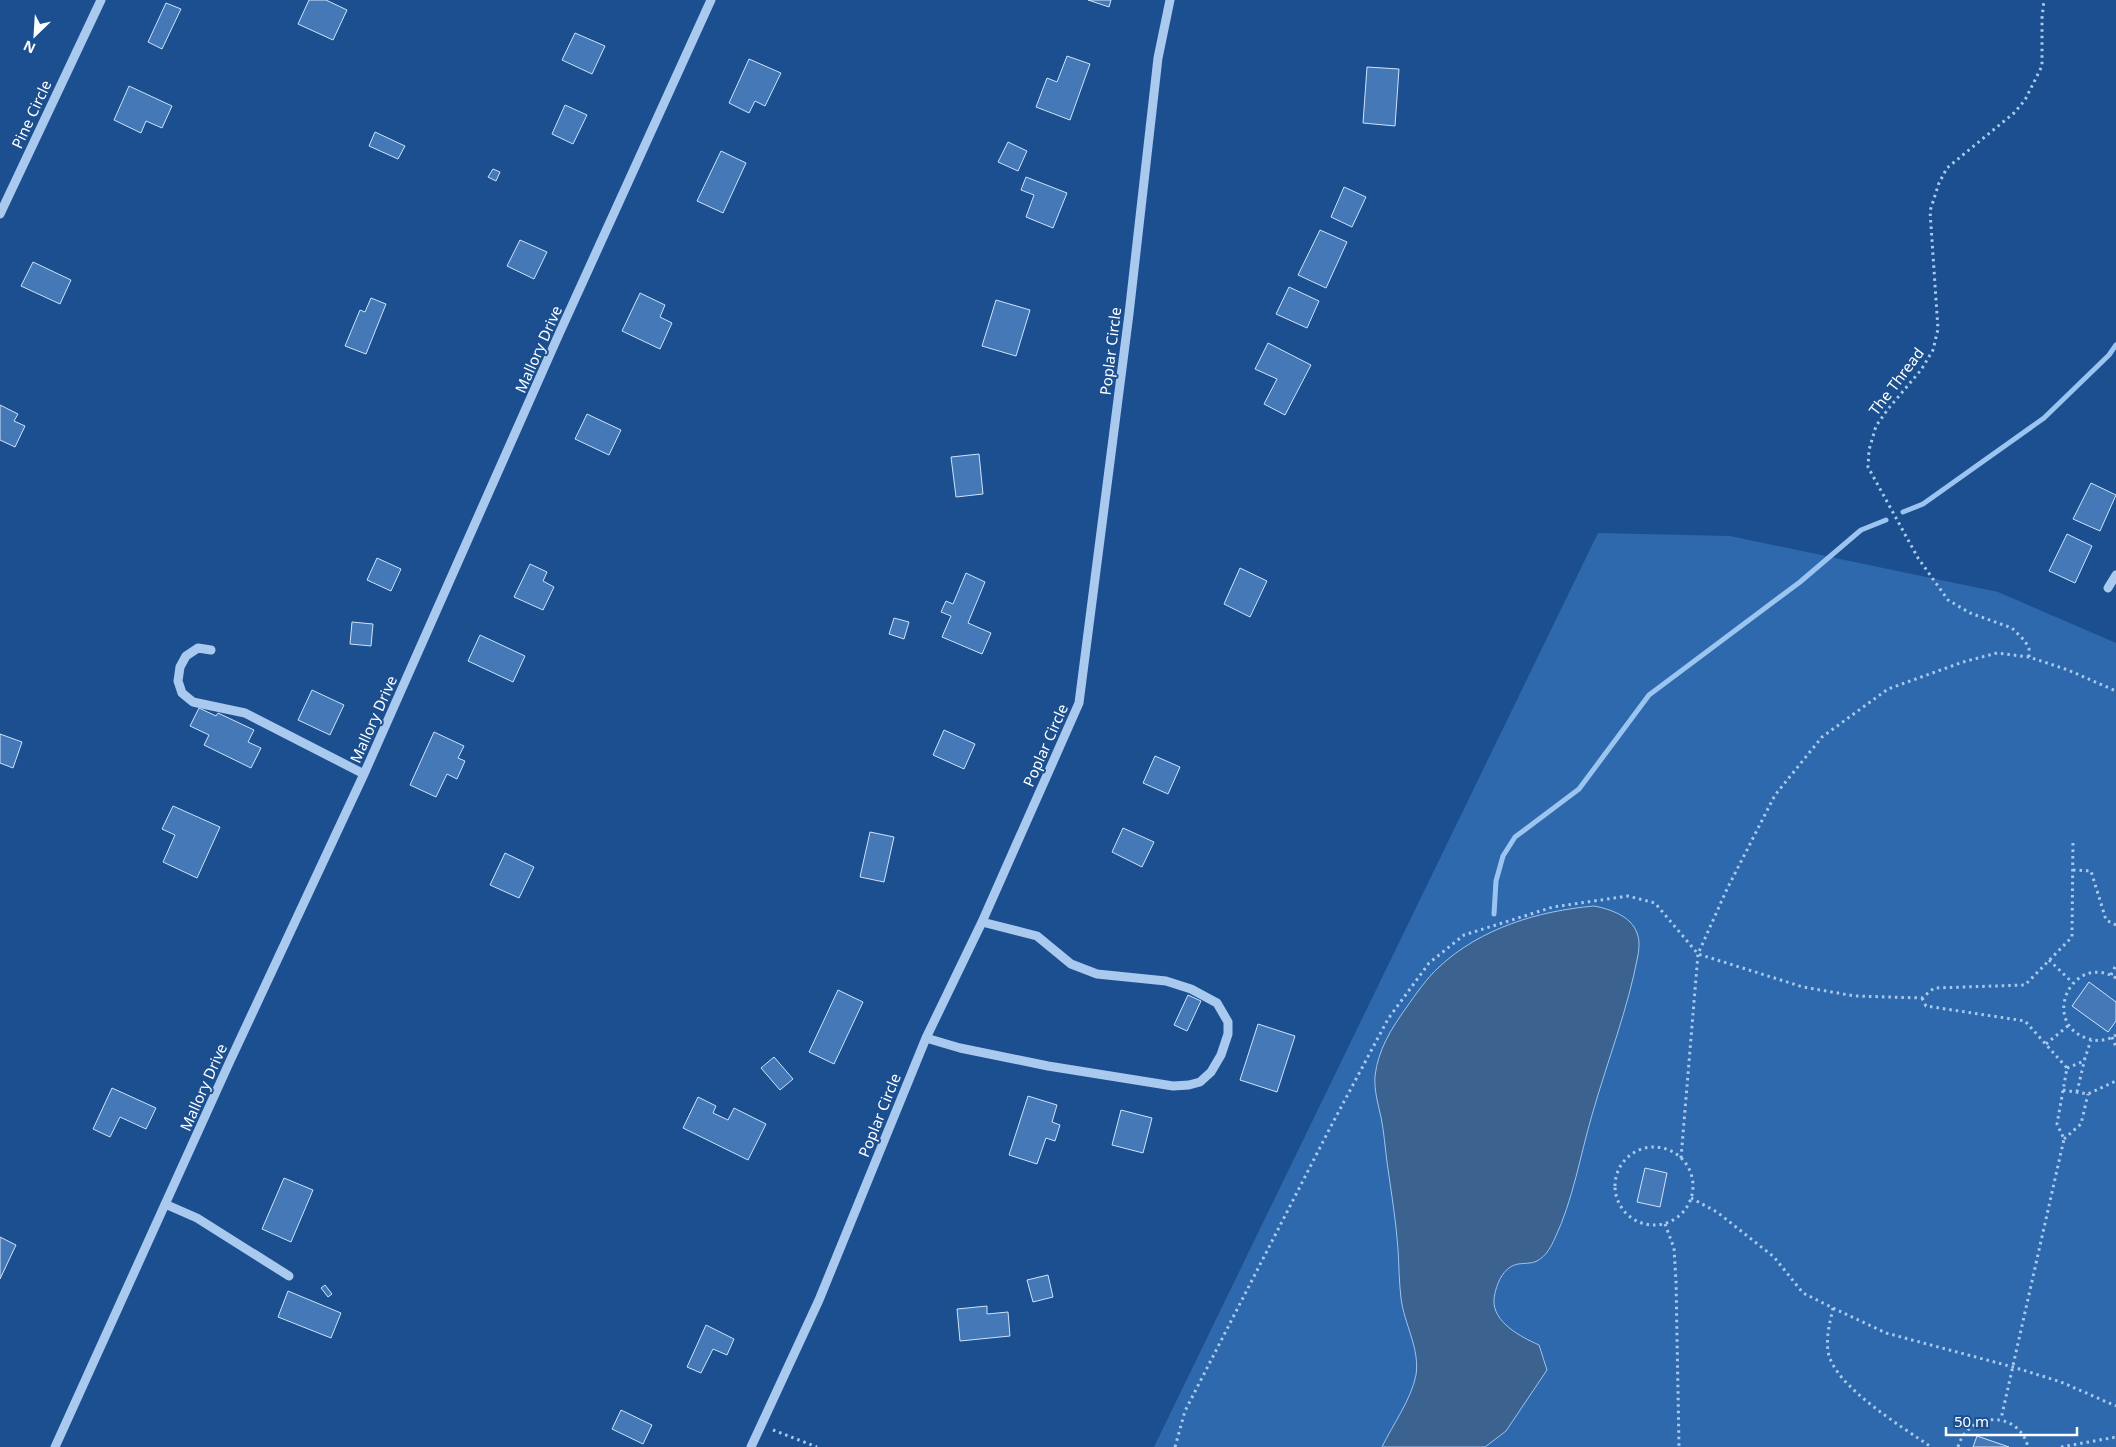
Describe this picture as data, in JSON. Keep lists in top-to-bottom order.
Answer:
{
  "streets": {
    "street": ["Pine Circle", "Mallory Drive", "Poplar Circle"],
    "path": ["The Thread"]
  },
  "scale_bar": "50 m",
  "north": "bottom left"
}
